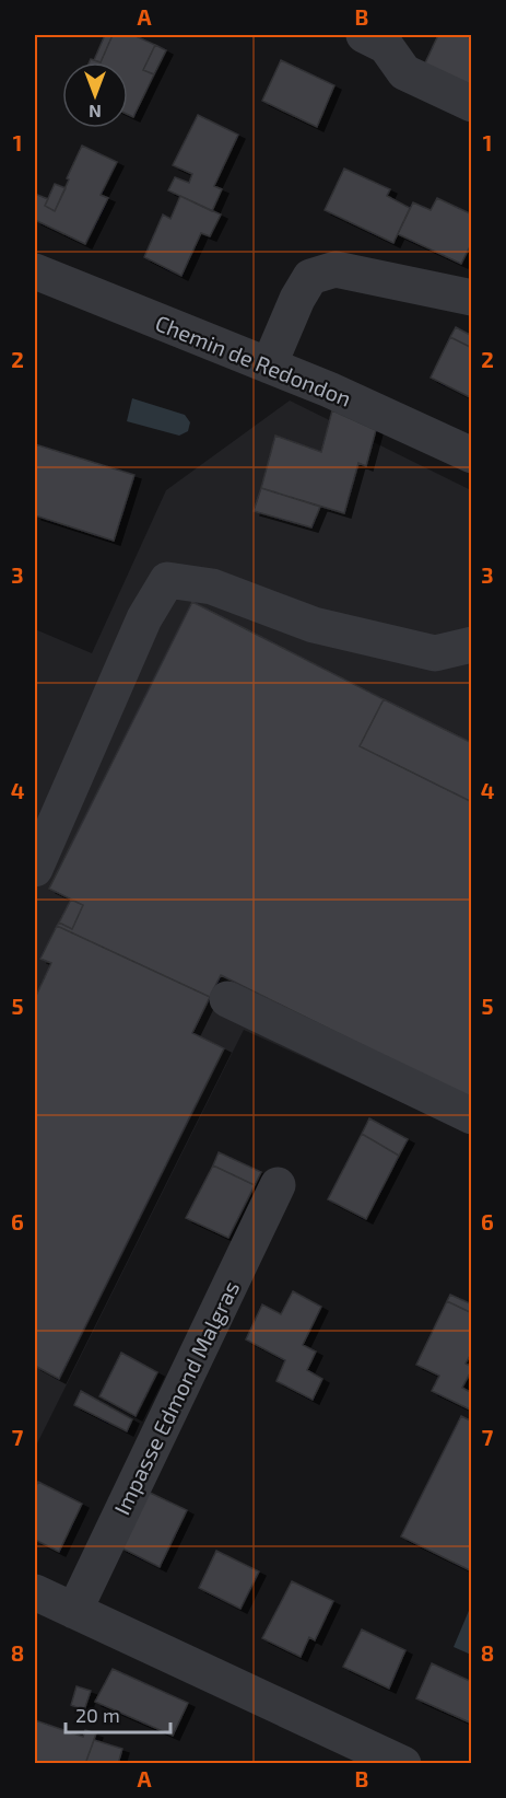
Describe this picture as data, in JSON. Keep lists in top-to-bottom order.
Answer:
{
  "streets": {
    "street": ["Chemin de Redondon", "Impasse Edmond Malgras"]
  },
  "scale_bar": "20 m",
  "north": "bottom",
  "grid": {
    "columns": ["A", "B"],
    "rows": [
      "1",
      "2",
      "3",
      "4",
      "5",
      "6",
      "7",
      "8"
    ]
  }
}
